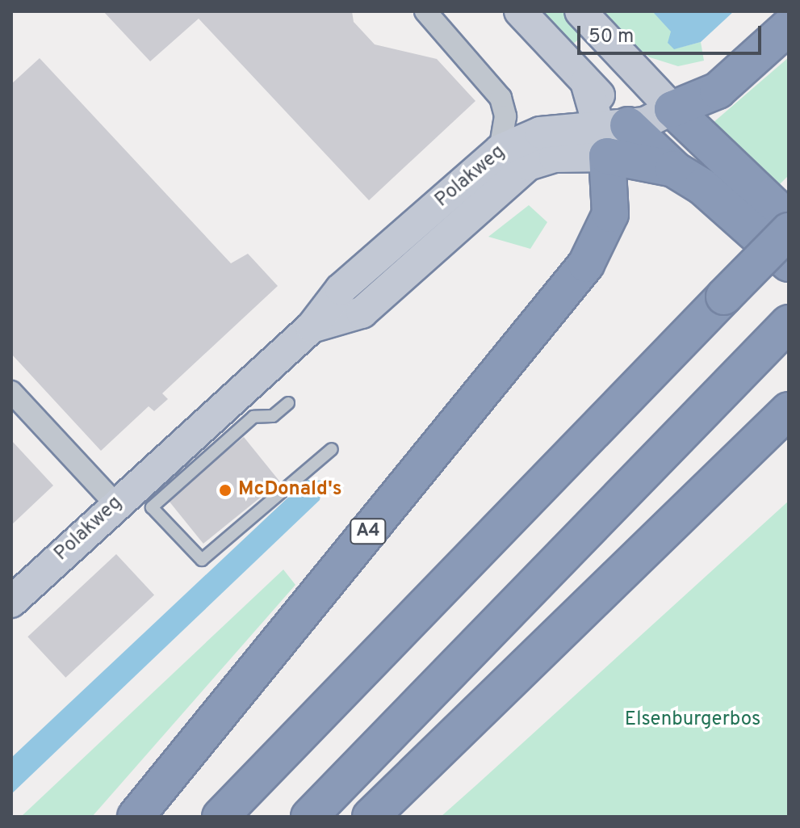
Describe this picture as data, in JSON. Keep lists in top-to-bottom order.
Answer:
{
  "streets": {
    "highway": ["A4"],
    "street": ["Polakweg"]
  },
  "crossings": [
    ["Polakweg", "A4"]
  ],
  "parks": ["Elsenburgerbos"],
  "places": ["McDonald's"],
  "scale_bar": "50 m"
}
